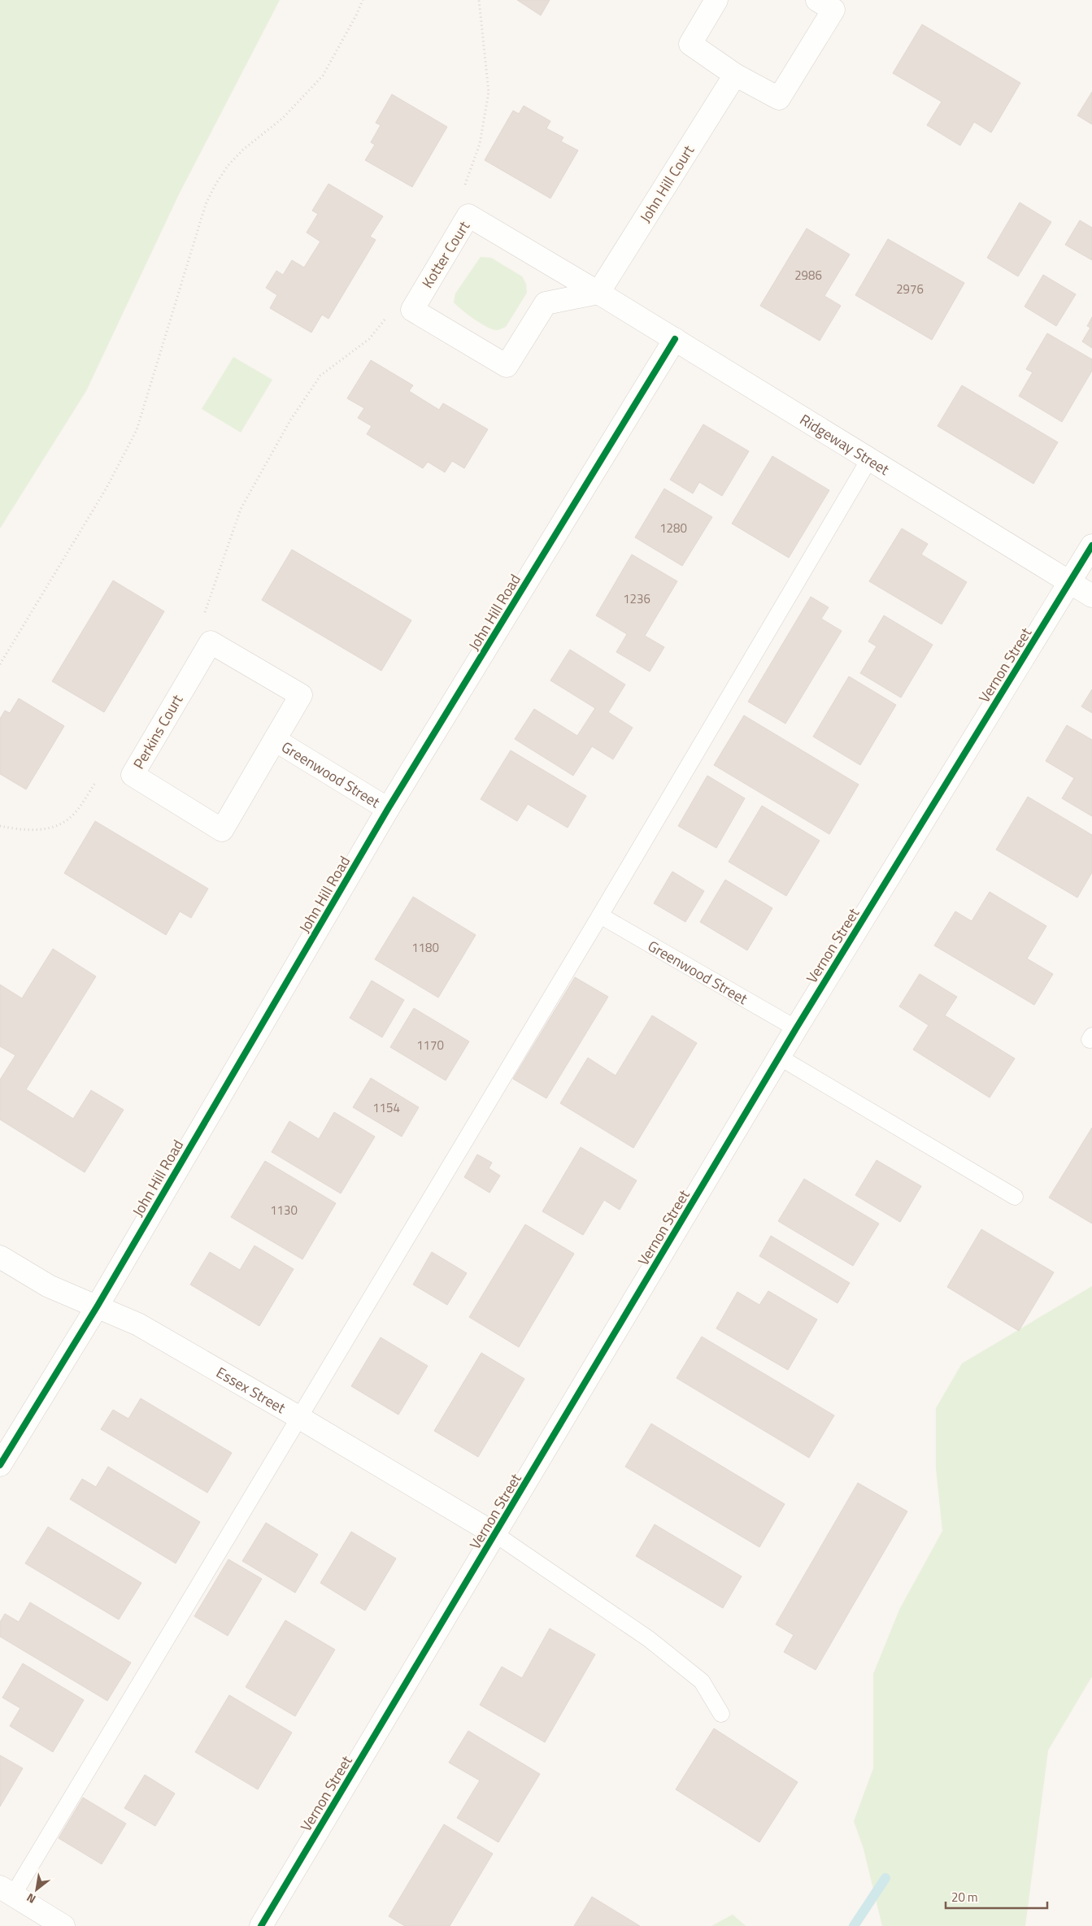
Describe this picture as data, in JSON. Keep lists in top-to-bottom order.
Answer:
{
  "streets": {
    "street": [
      "John Hill Court",
      "Kotter Court",
      "Ridgeway Street",
      "John Hill Road",
      "Vernon Street",
      "Perkins Court",
      "Greenwood Street",
      "Essex Street"
    ]
  },
  "crossings": [
    ["John Hill Court", "Kotter Court"],
    ["John Hill Court", "Ridgeway Street"],
    ["Kotter Court", "Ridgeway Street"],
    ["Ridgeway Street", "John Hill Road"],
    ["Ridgeway Street", "Vernon Street"],
    ["John Hill Road", "Greenwood Street"],
    ["John Hill Road", "Essex Street"],
    ["Vernon Street", "Greenwood Street"],
    ["Vernon Street", "Essex Street"],
    ["Perkins Court", "Greenwood Street"]
  ],
  "house_numbers": [
    "2986",
    "2976",
    "1280",
    "1236",
    "1180",
    "1170",
    "1154",
    "1130"
  ],
  "scale_bar": "20 m",
  "north": "bottom left"
}
